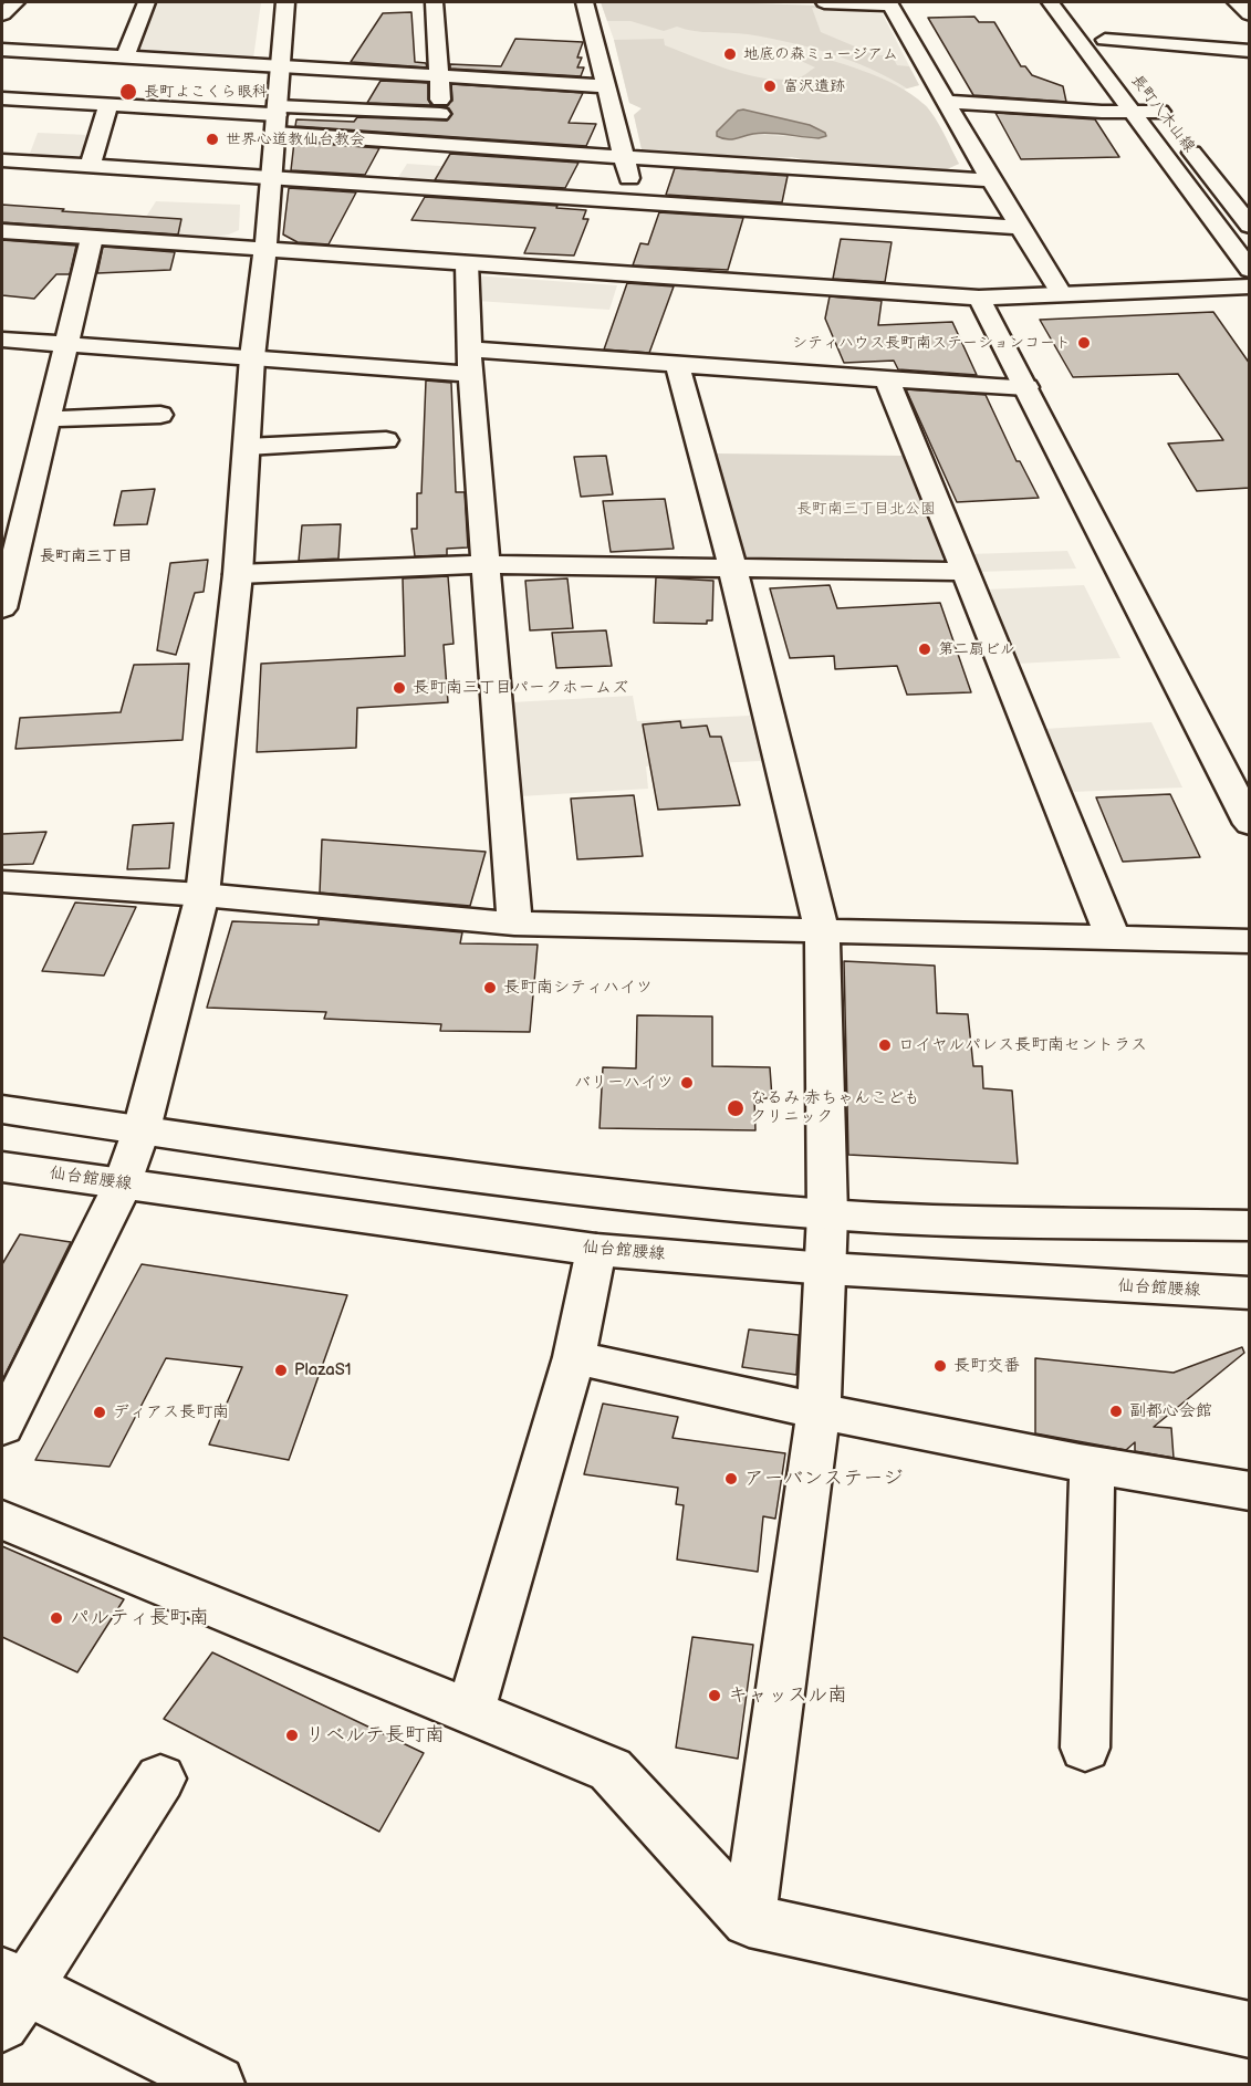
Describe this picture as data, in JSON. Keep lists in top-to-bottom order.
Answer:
{
  "streets": {
    "street": ["長町八木山線", "仙台館腰線"]
  },
  "districts": ["長町南三丁目"],
  "parks": ["長町南三丁目北公園"],
  "places": [
    "地底の森ミュージアム",
    "富沢遺跡",
    "長町よこくら眼科",
    "世界心道教仙台教会",
    "シティハウス長町南ステーションコート",
    "第二扇ビル",
    "長町南三丁目パークホームズ",
    "長町南シティハイツ",
    "ロイヤルパレス長町南セントラス",
    "バリーハイツ",
    "なるみ 赤ちゃんこども クリニック",
    "長町交番",
    "PlazaS1",
    "副都心会館",
    "ディアス長町南",
    "アーバンステージ",
    "パルティ長町南",
    "キャッスル南",
    "リベルテ長町南"
  ]
}
